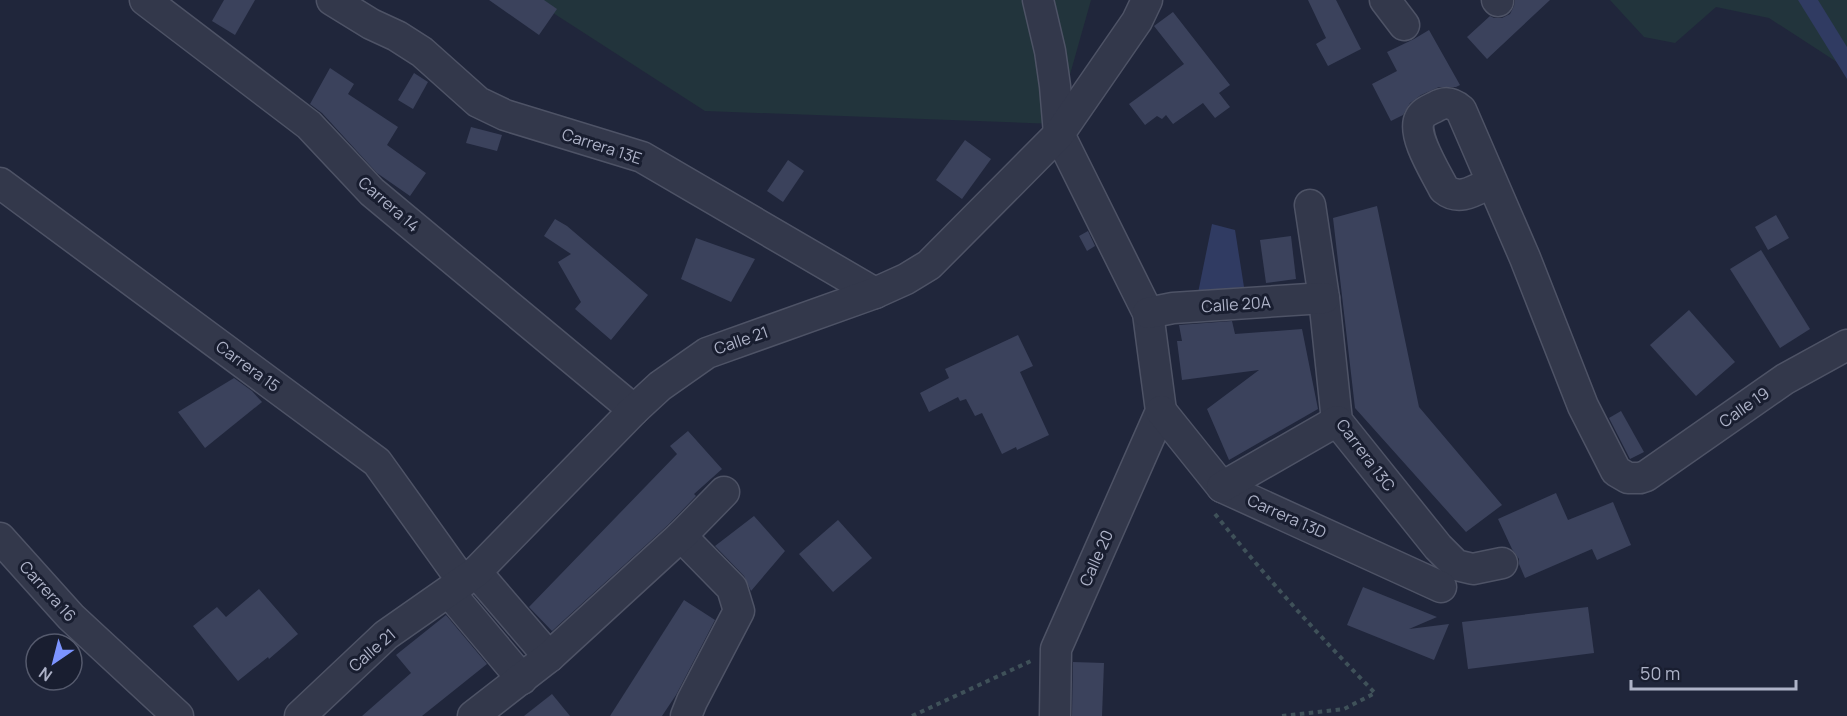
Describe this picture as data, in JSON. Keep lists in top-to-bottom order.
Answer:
{
  "streets": {
    "street": [
      "Carrera 13E",
      "Carrera 14",
      "Calle 20A",
      "Calle 21",
      "Carrera 15",
      "Calle 19",
      "Carrera 13C",
      "Carrera 13D",
      "Calle 20",
      "Carrera 16"
    ]
  },
  "crossings": [
    ["Carrera 13E", "Calle 21"],
    ["Carrera 14", "Calle 21"],
    ["Calle 20A", "Carrera 13C"],
    ["Calle 21", "Carrera 15"],
    ["Carrera 13D", "Calle 20"]
  ],
  "scale_bar": "50 m",
  "north": "bottom left"
}
